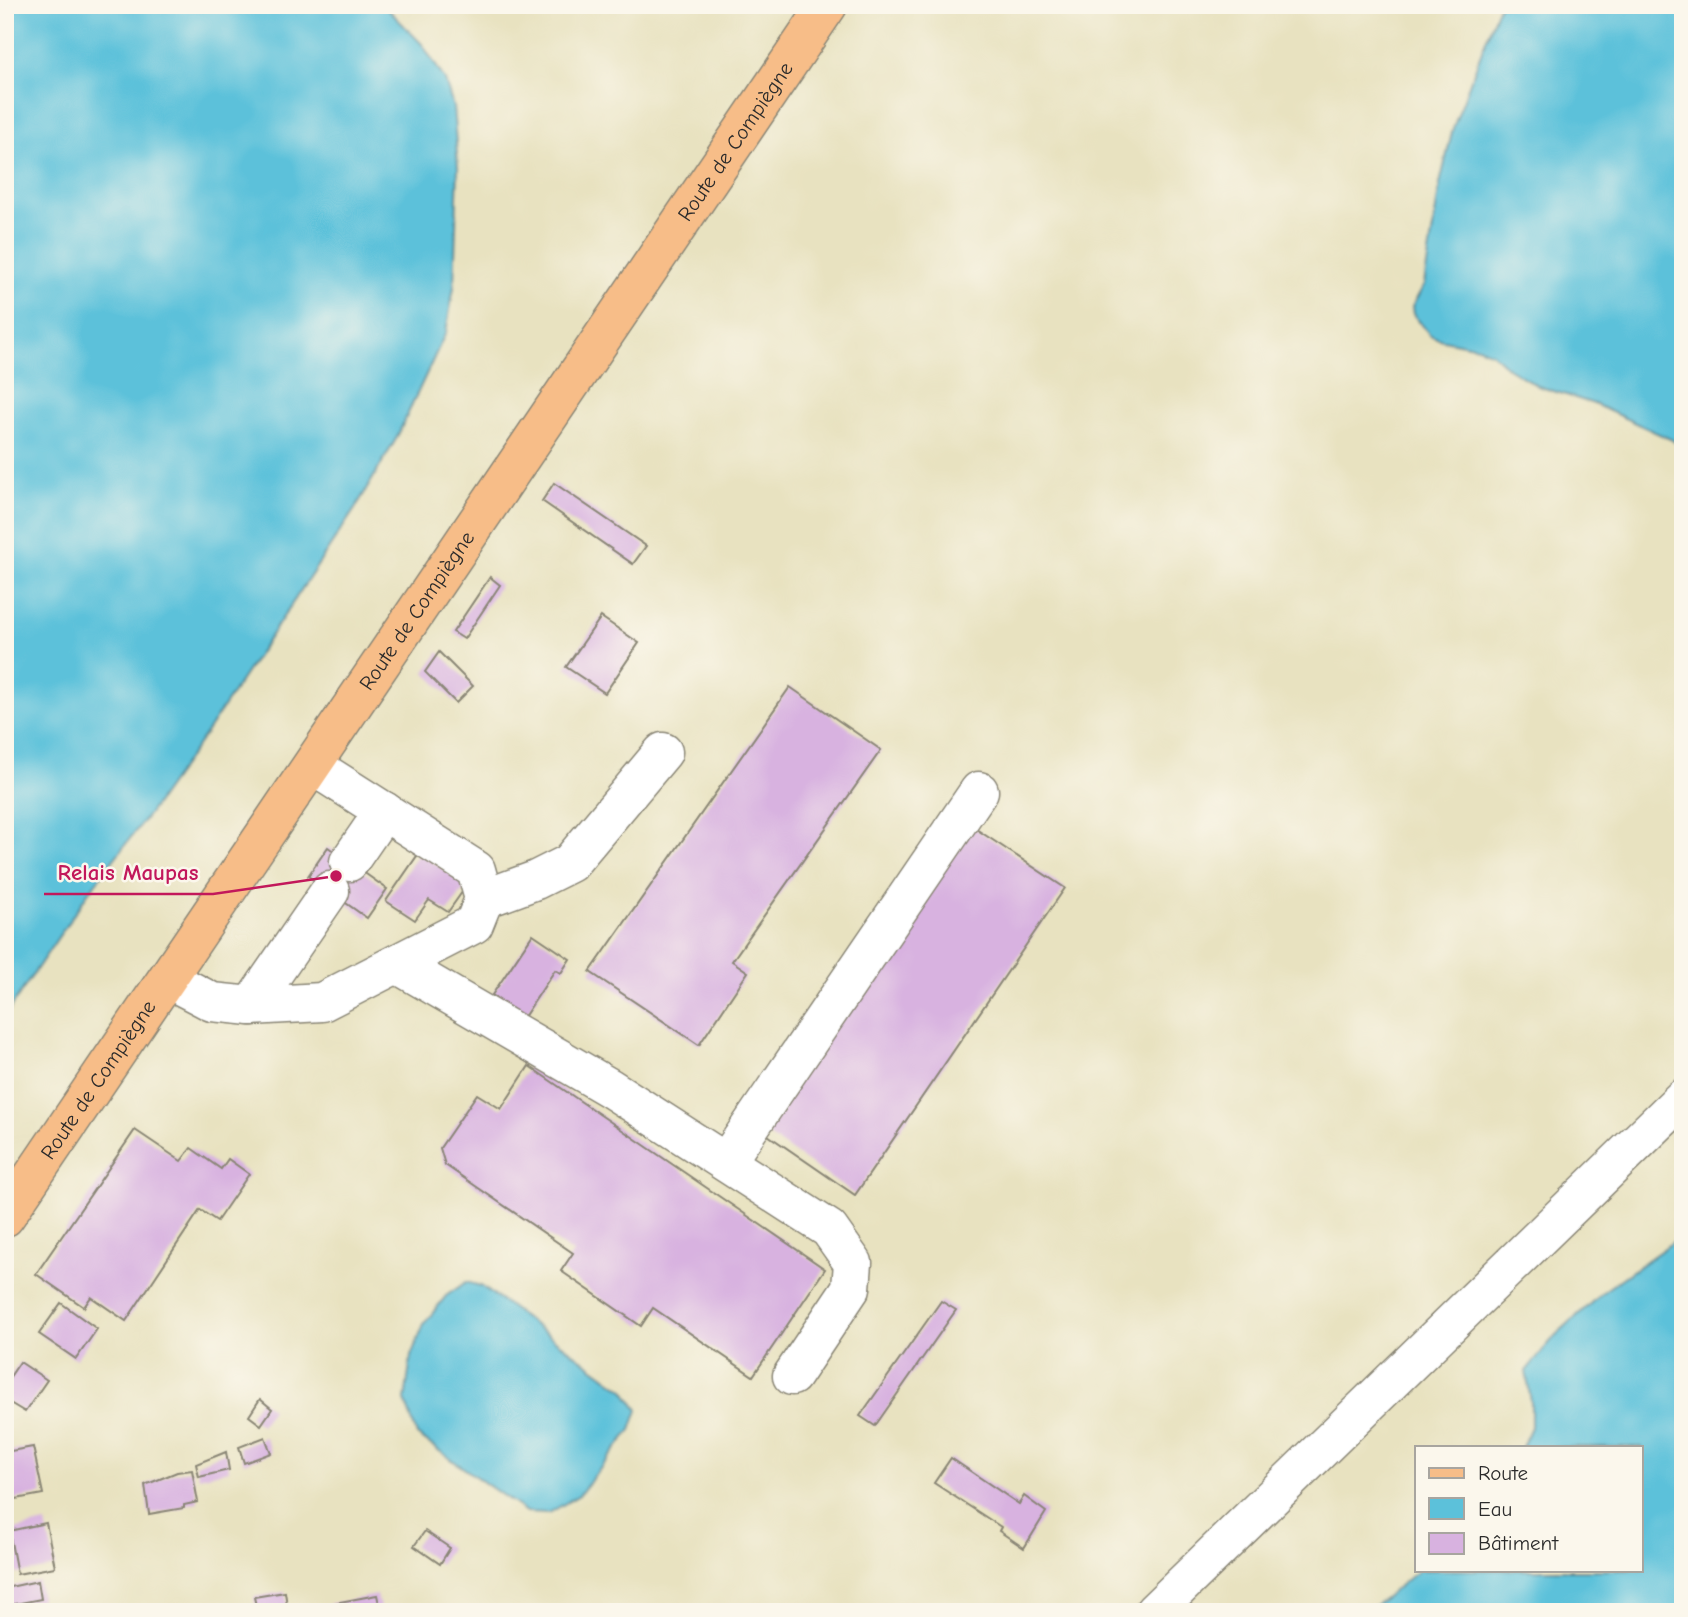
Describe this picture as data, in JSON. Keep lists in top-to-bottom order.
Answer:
{
  "streets": {
    "main road": ["Route de Compiègne"]
  },
  "places": ["Relais Maupas"],
  "legend": ["Route", "Eau", "Bâtiment"]
}
